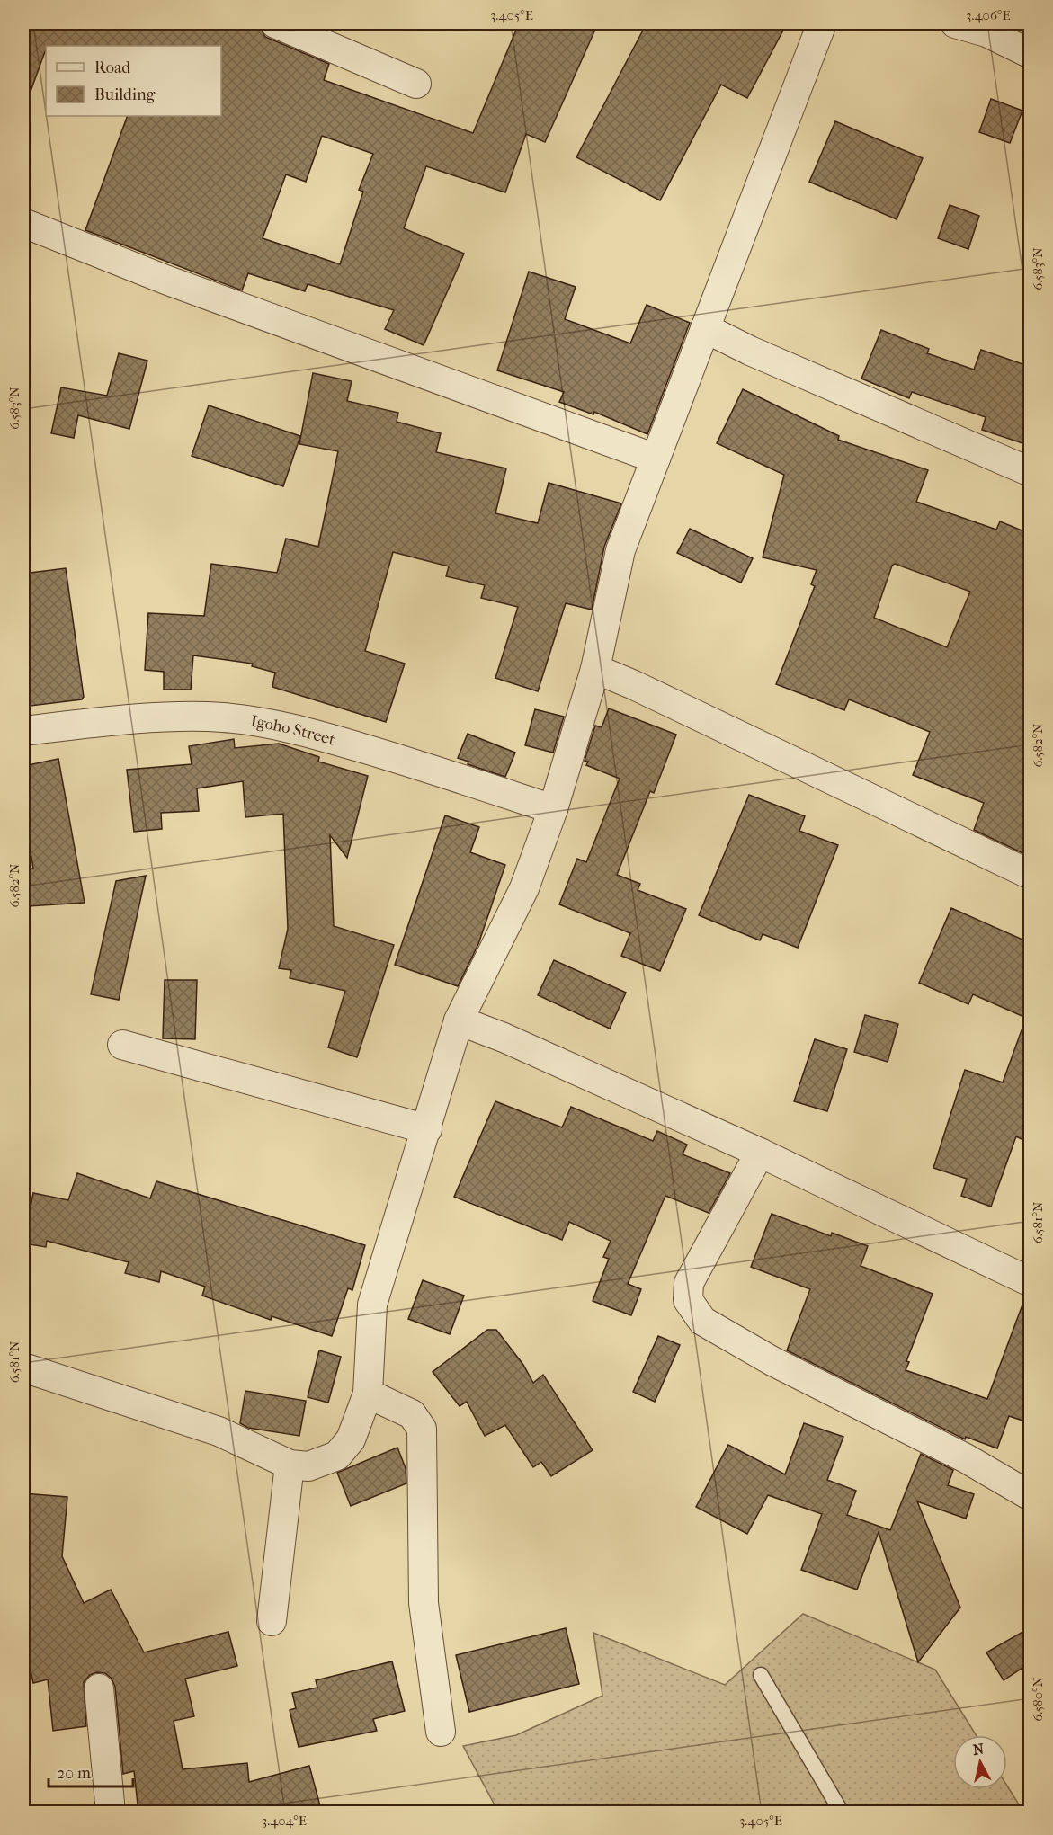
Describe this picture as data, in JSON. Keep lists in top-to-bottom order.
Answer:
{
  "streets": {
    "street": ["Igoho Street"]
  },
  "legend": ["Road", "Building"],
  "scale_bar": "20 m",
  "north": "top",
  "coordinates": [
    "3.405°E",
    "3.406°E",
    "6.583°N",
    "6.582°N",
    "6.581°N",
    "6.580°N",
    "3.404°E"
  ]
}
